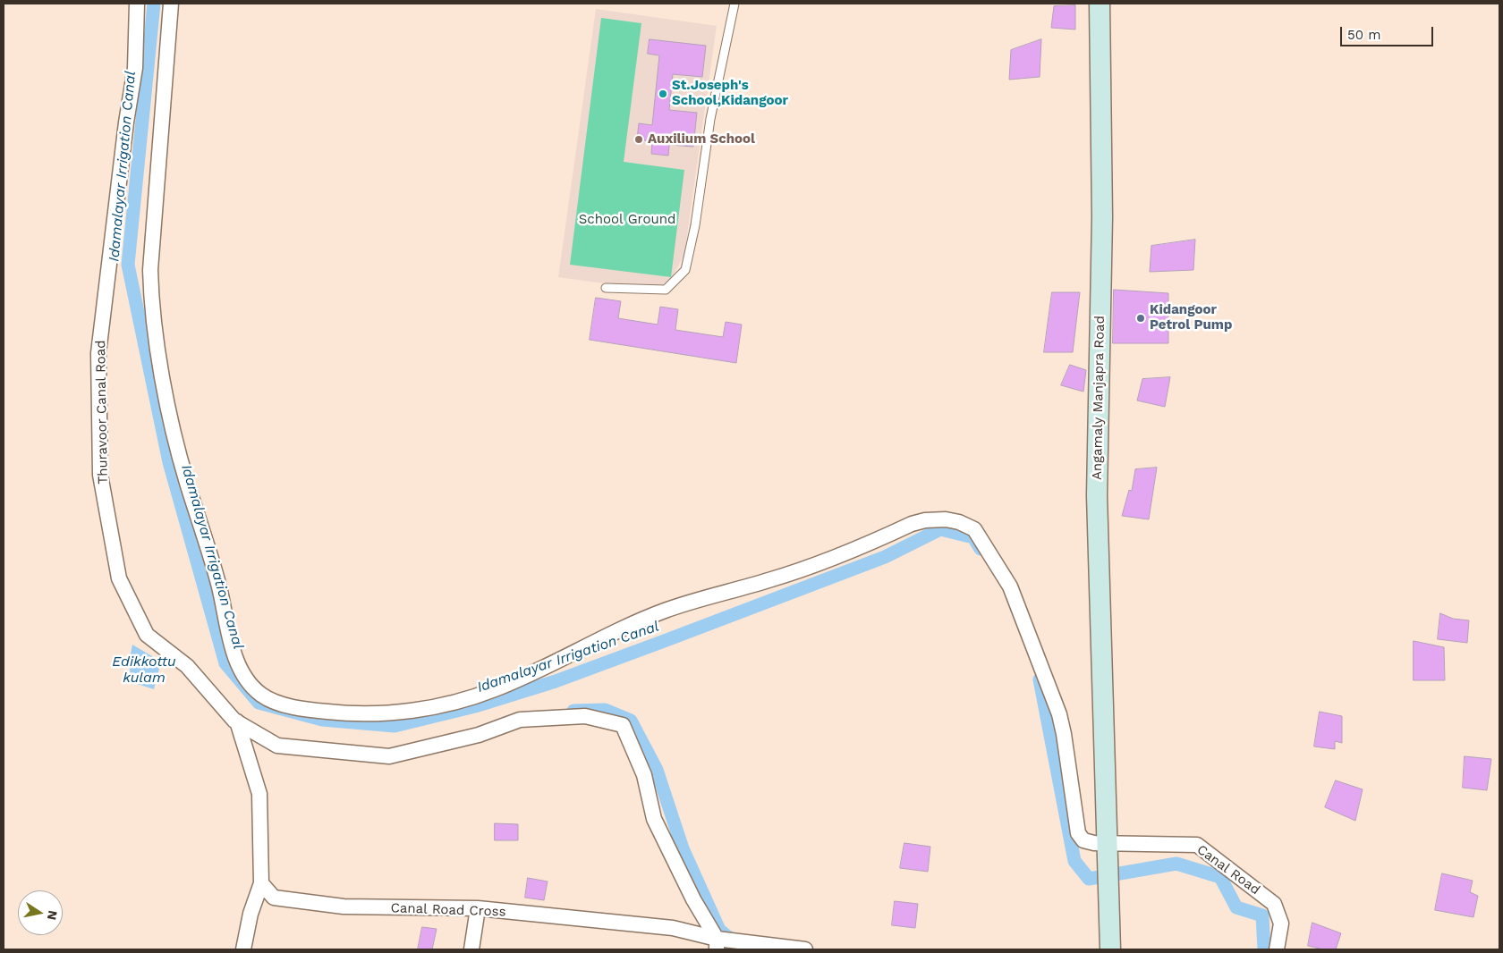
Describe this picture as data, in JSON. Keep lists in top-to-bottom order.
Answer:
{
  "streets": {
    "main road": ["Angamaly Manjapra Road"],
    "street": ["Thuravoor Canal Road", "Canal Road", "Canal Road Cross"]
  },
  "crossings": [
    ["Angamaly Manjapra Road", "Canal Road"],
    ["Thuravoor Canal Road", "Canal Road Cross"]
  ],
  "water": ["Idamalayar Irrigation Canal", "Edikkottu kulam"],
  "parks": ["School Ground"],
  "places": ["St.Joseph's School,Kidangoor", "Auxilium School", "Kidangoor Petrol Pump"],
  "scale_bar": "50 m",
  "north": "right"
}
